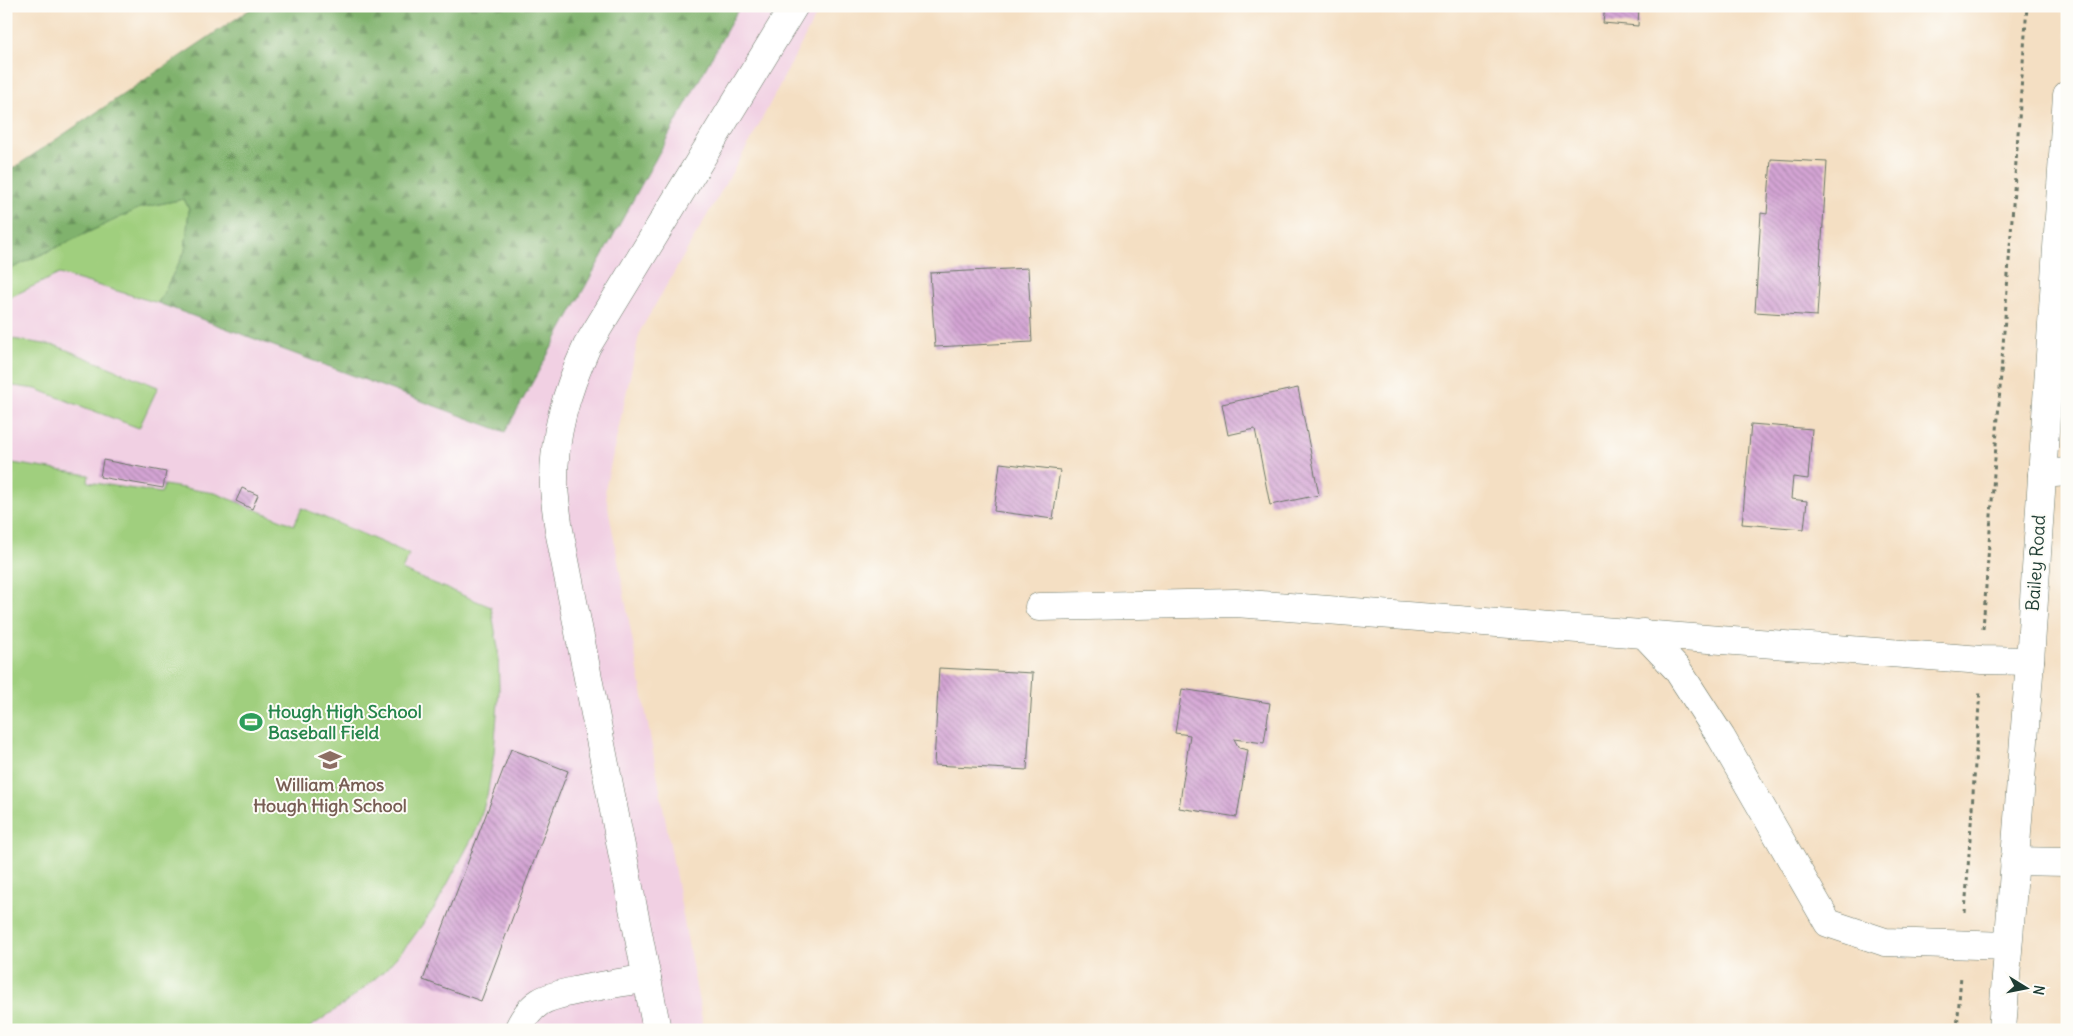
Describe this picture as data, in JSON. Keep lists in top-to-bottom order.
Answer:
{
  "streets": {
    "street": ["Bailey Road"]
  },
  "places": {
    "sports": ["Hough High School Baseball Field"],
    "school or university": ["William Amos Hough High School"]
  },
  "north": "right"
}
